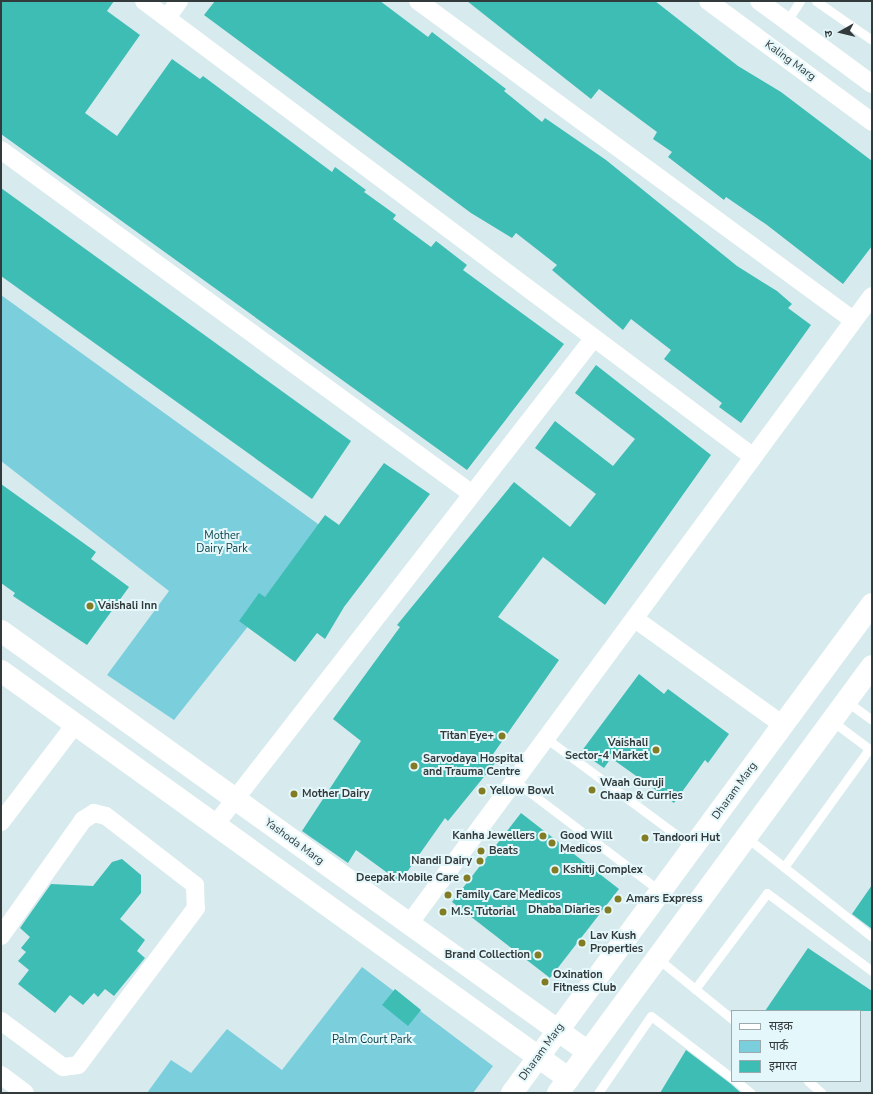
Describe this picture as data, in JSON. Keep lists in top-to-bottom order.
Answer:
{
  "streets": {
    "street": ["Kaling Marg", "Dharam Marg", "Yashoda Marg"]
  },
  "crossings": [
    ["Dharam Marg", "Yashoda Marg"]
  ],
  "parks": ["Mother Dairy Park", "Palm Court Park"],
  "places": [
    "Vaishali Inn",
    "Titan Eye+",
    "Vaishali Sector-4 Market",
    "Sarvodaya Hospital and Trauma Centre",
    "Waah Guruji Chaap & Curries",
    "Yellow Bowl",
    "Mother Dairy",
    "Kanha Jewellers",
    "Tandoori Hut",
    "Good Will Medicos",
    "Beats",
    "Nandi Dairy",
    "Kshitij Complex",
    "Deepak Mobile Care",
    "Family Care Medicos",
    "Amars Express",
    "Dhaba Diaries",
    "M.S. Tutorial",
    "Lav Kush Properties",
    "Brand Collection",
    "Oxination Fitness Club"
  ],
  "legend": ["सड़क", "पार्क", "इमारत"],
  "north": "left"
}
